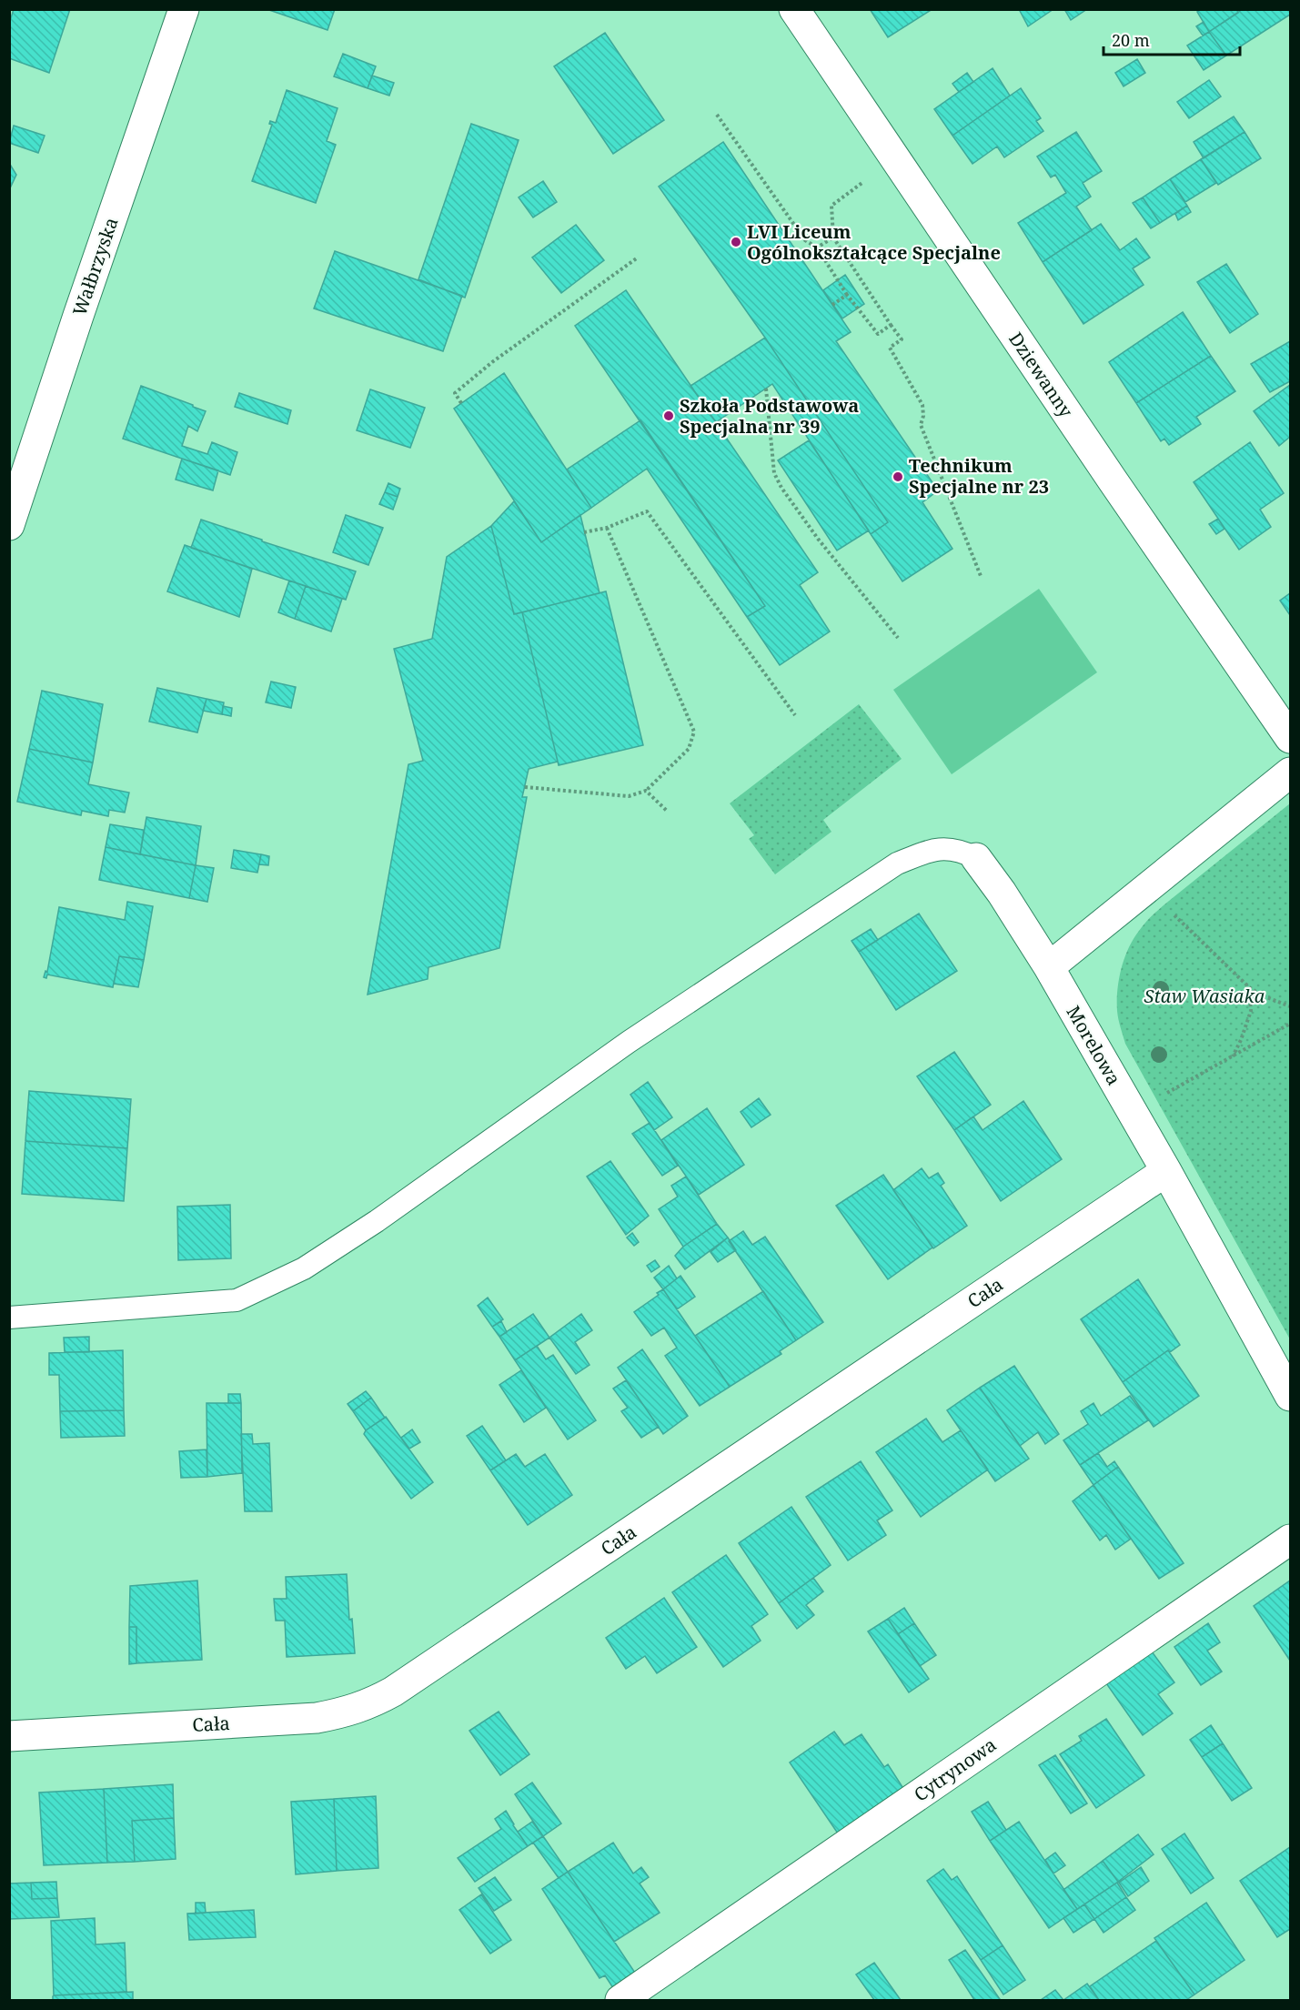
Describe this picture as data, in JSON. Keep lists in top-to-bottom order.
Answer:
{
  "streets": {
    "street": [
      "Wałbrzyska",
      "Dziewanny",
      "Morelowa",
      "Cała",
      "Cytrynowa"
    ]
  },
  "crossings": [
    ["Morelowa", "Cała"]
  ],
  "parks": ["Staw Wasiaka"],
  "places": ["LVI Liceum Ogólnokształcące Specjalne", "Szkoła Podstawowa Specjalna nr 39", "Technikum Specjalne nr 23"],
  "scale_bar": "20 m"
}
